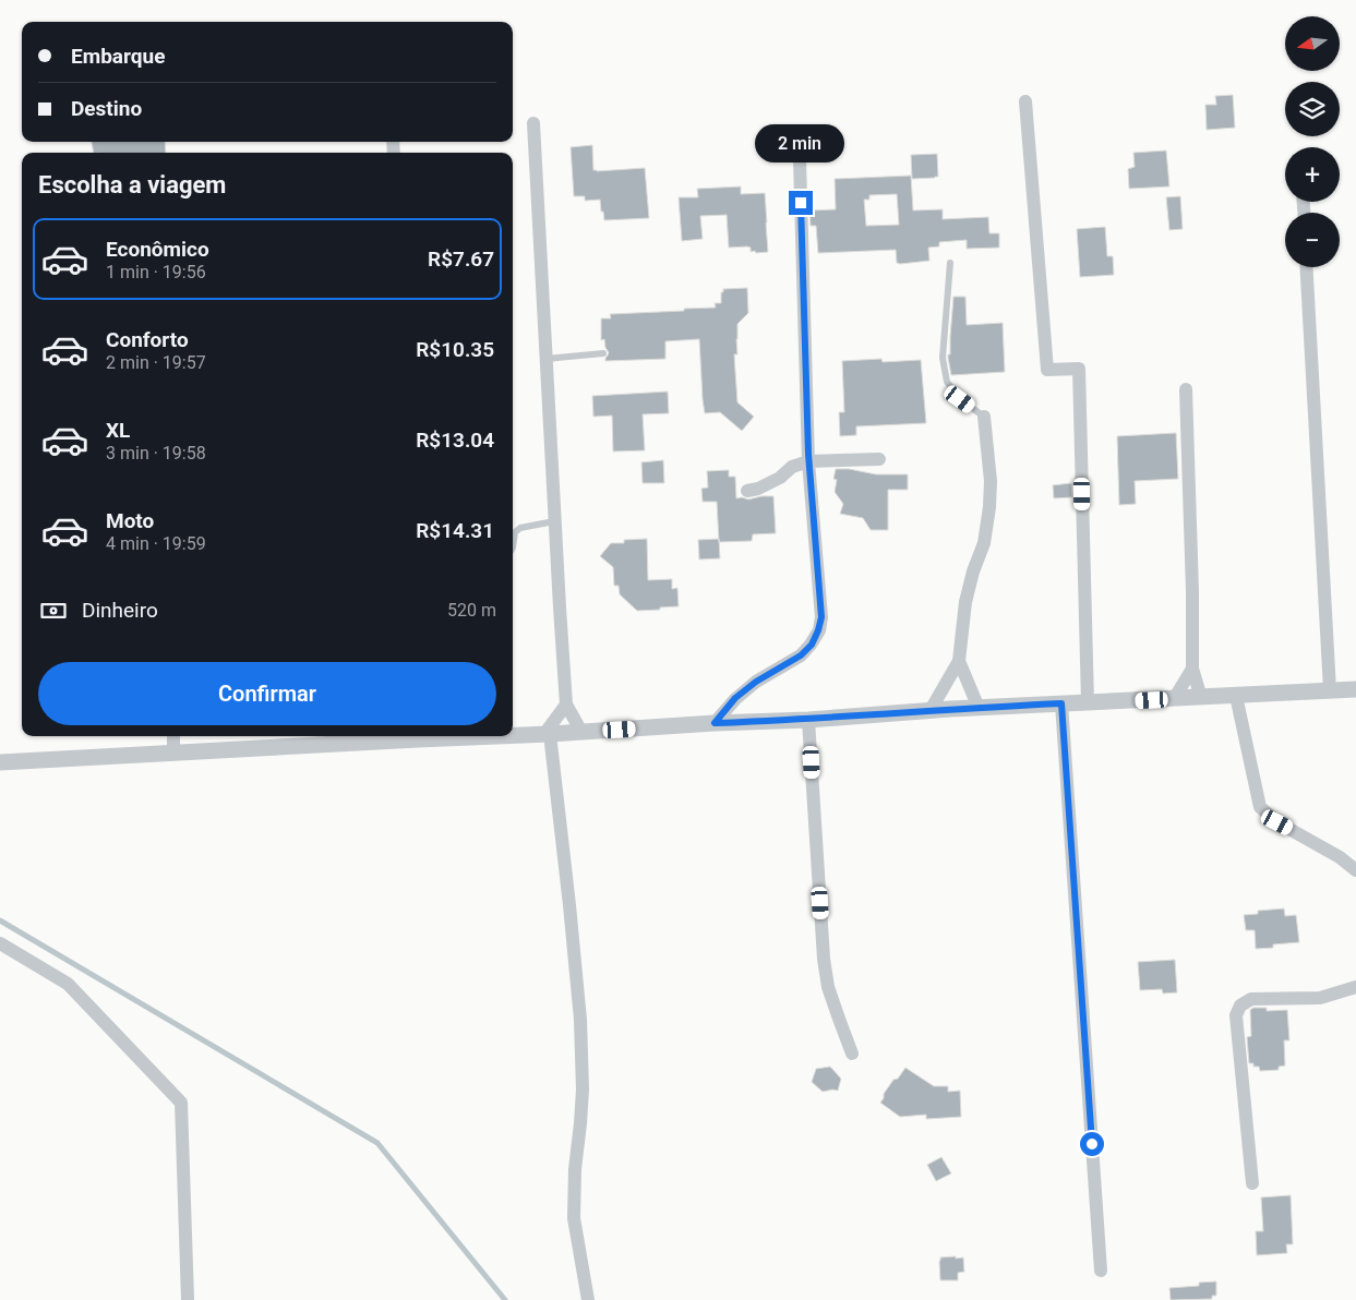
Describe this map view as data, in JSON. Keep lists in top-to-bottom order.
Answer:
{
  "north": "left",
  "page": {
    "map_buttons": ["+", "−"],
    "banner": ["Embarque", "Destino"],
    "bubble": "2 min",
    "heading": "Escolha a viagem",
    "list": [
      {
        "name": "Econômico",
        "note": "1 min · 19:56",
        "value": "R$7.67"
      },
      {
        "name": "Conforto",
        "note": "2 min · 19:57",
        "value": "R$10.35"
      },
      {
        "name": "XL",
        "note": "3 min · 19:58",
        "value": "R$13.04"
      },
      {
        "name": "Moto",
        "note": "4 min · 19:59",
        "value": "R$14.31"
      }
    ],
    "pay": ["Dinheiro", "520 m"],
    "buttons": "Confirmar"
  }
}
